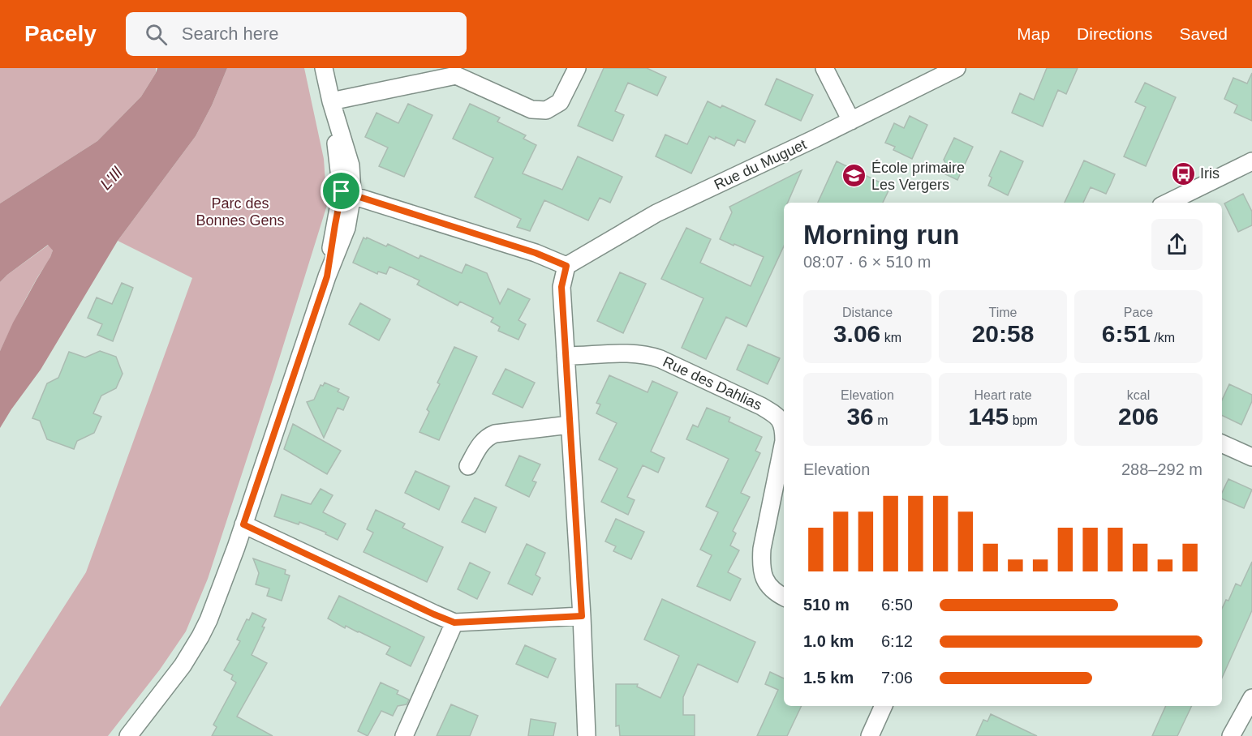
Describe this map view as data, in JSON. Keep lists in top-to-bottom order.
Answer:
{
  "streets": {
    "street": ["Rue du Muguet", "Rue des Dahlias"]
  },
  "water": ["L'Ill"],
  "parks": ["Parc des Bonnes Gens"],
  "places": {
    "bus stop": ["Iris"],
    "school or university": ["École primaire Les Vergers"]
  },
  "page": {
    "header": "Pacely",
    "search": "Search here",
    "nav": ["Map", "Directions", "Saved"],
    "heading": ["Morning run", "08:07 · 6 × 510 m"],
    "stats": [
      ["Distance", "3.06 km"],
      ["Time", "20:58"],
      ["Pace", "6:51 /km"],
      ["Elevation", "36 m"],
      ["Heart rate", "145 bpm"],
      ["kcal", "206"]
    ],
    "chart": ["Elevation", "288–292 m"],
    "list": [
      {
        "name": "510 m",
        "note": "6:50"
      },
      {
        "name": "1.0 km",
        "note": "6:12"
      },
      {
        "name": "1.5 km",
        "note": "7:06"
      }
    ]
  }
}
